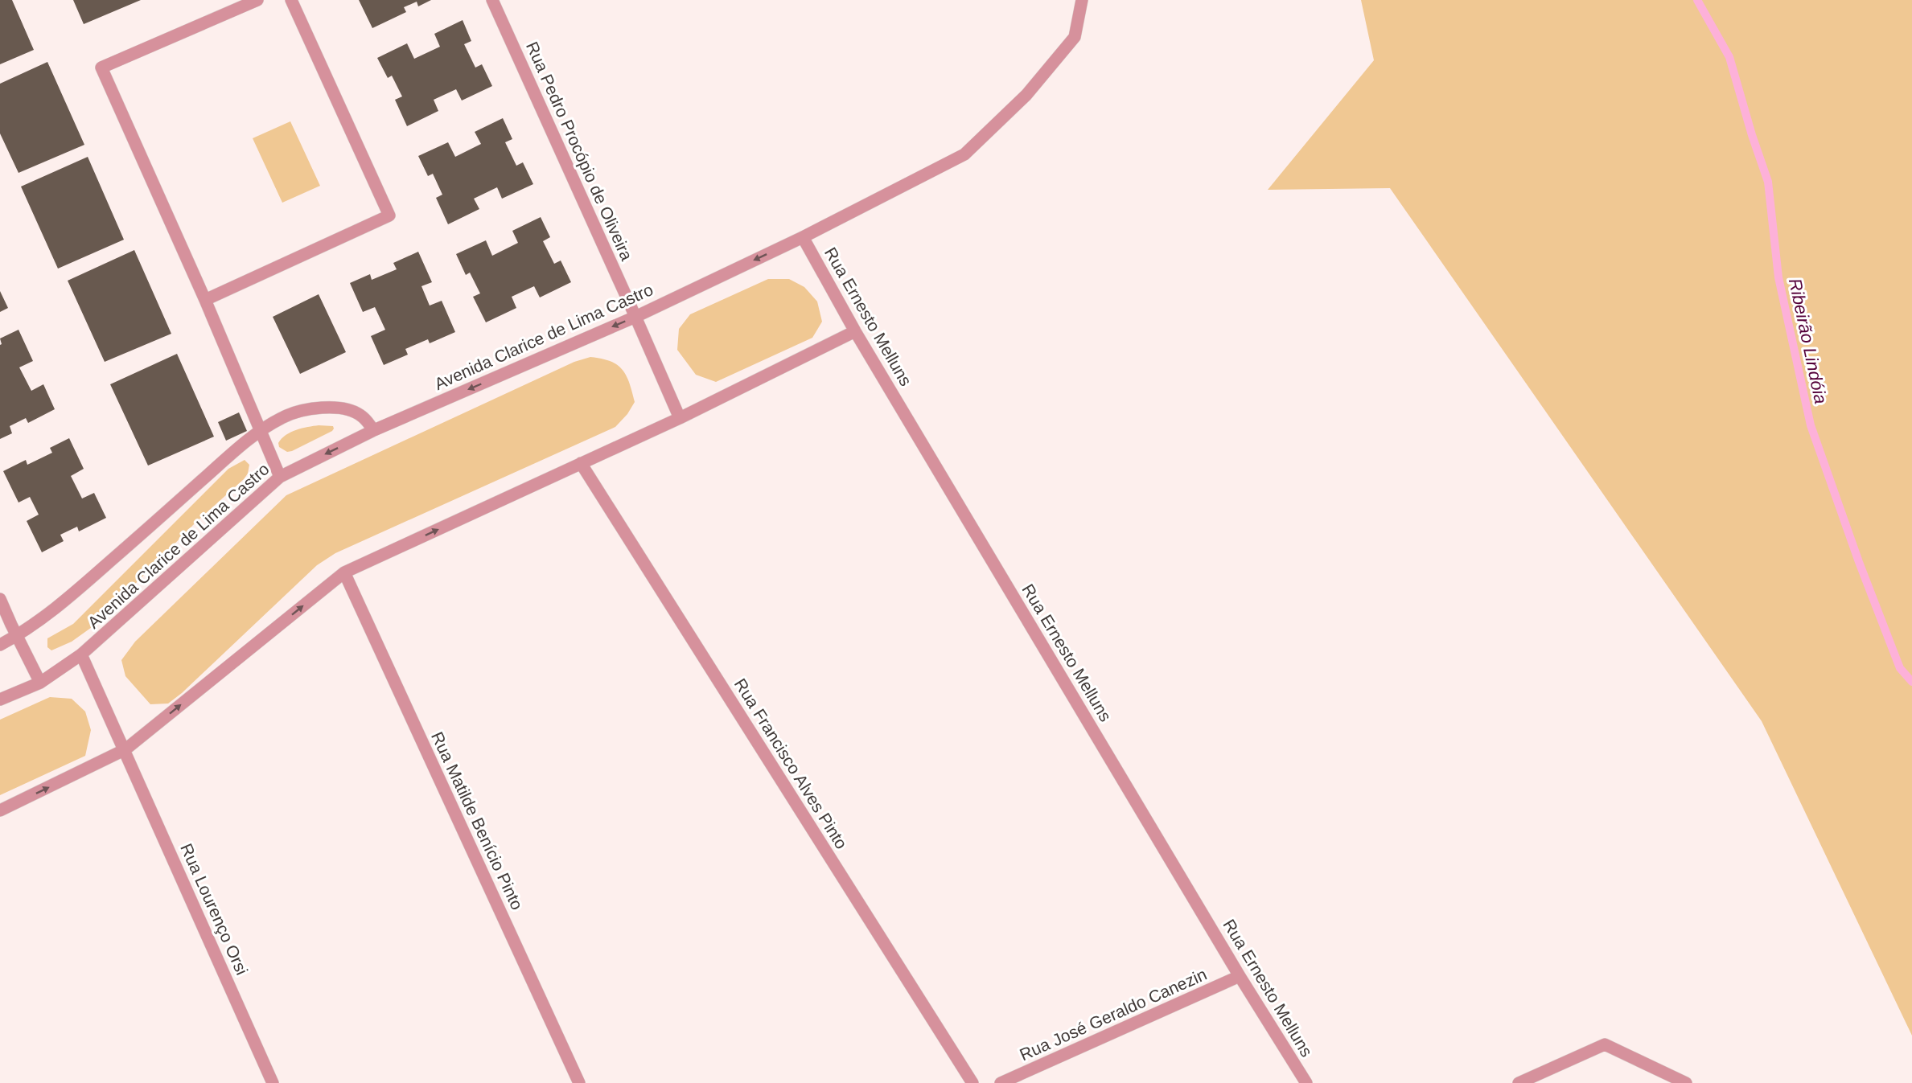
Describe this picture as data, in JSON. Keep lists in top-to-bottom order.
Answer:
{
  "streets": {
    "street": [
      "Rua Pedro Procópio de Oliveira",
      "Rua Ernesto Melluns",
      "Avenida Clarice de Lima Castro",
      "Rua Francisco Alves Pinto",
      "Rua Matilde Benício Pinto",
      "Rua Lourenço Orsi",
      "Rua José Geraldo Canezin"
    ]
  },
  "crossings": [
    ["Rua Pedro Procópio de Oliveira", "Avenida Clarice de Lima Castro"],
    ["Rua Ernesto Melluns", "Avenida Clarice de Lima Castro"],
    ["Rua Ernesto Melluns", "Rua José Geraldo Canezin"],
    ["Avenida Clarice de Lima Castro", "Rua Lourenço Orsi"]
  ],
  "one_way": ["Avenida Clarice de Lima Castro"],
  "water": ["Ribeirão Lindóia"]
}
